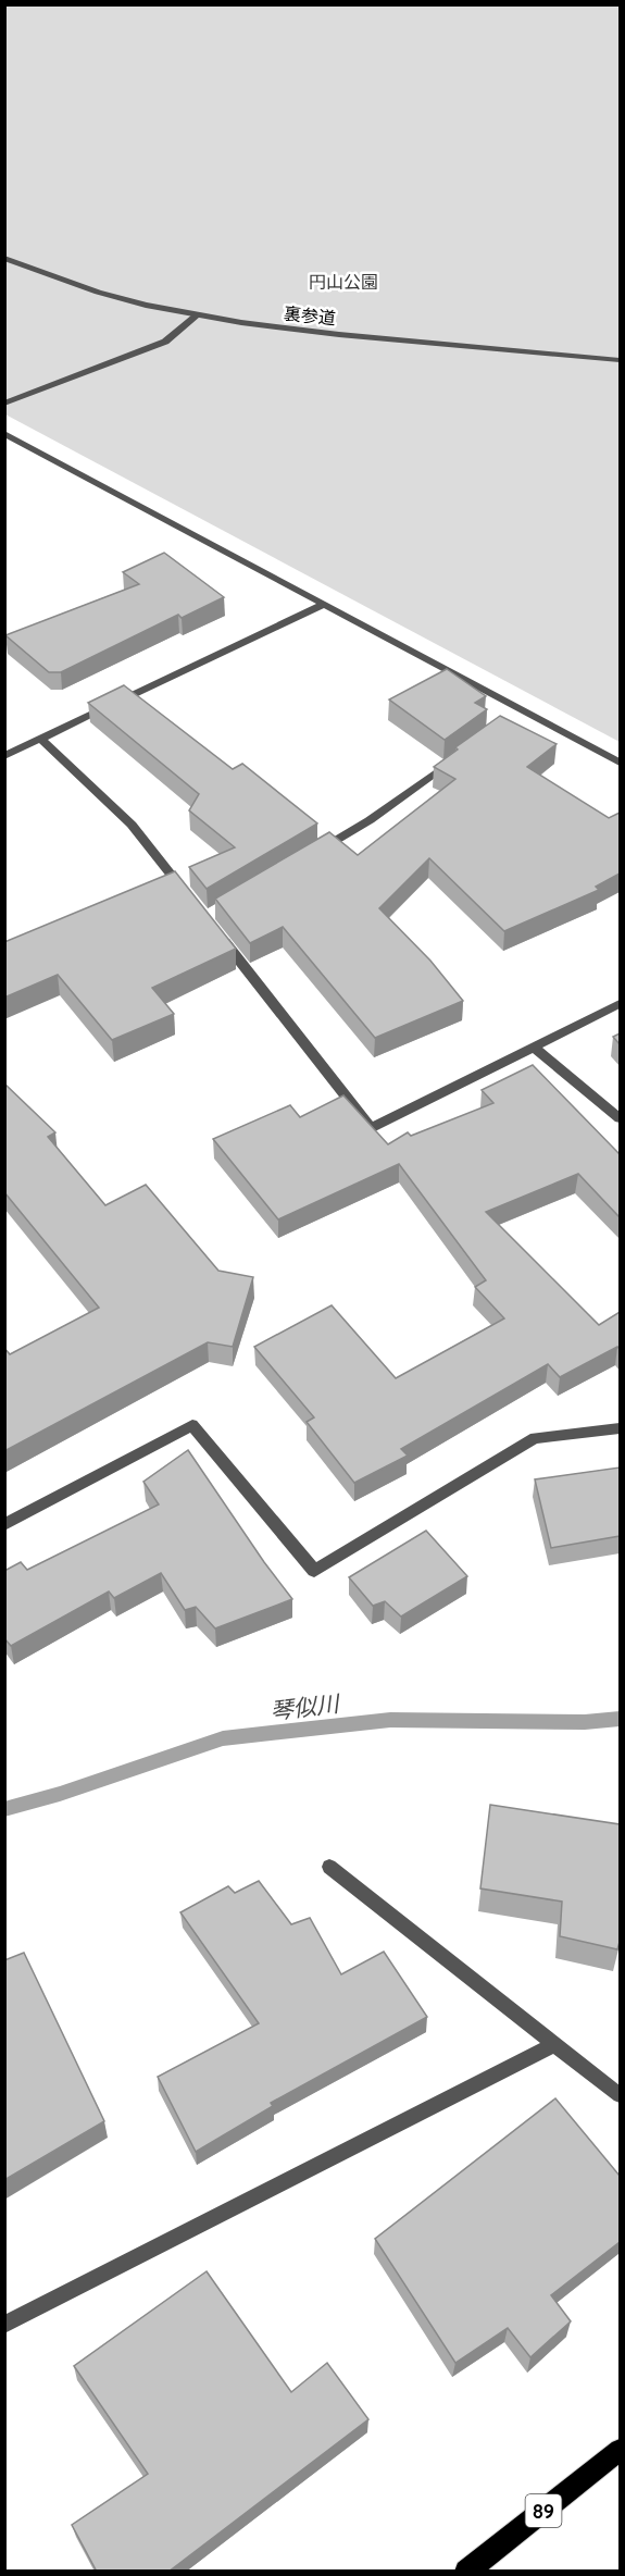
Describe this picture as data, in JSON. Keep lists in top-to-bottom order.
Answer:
{
  "streets": {
    "main road": ["89"],
    "street": ["裏参道"]
  },
  "water": ["琴似川"],
  "parks": ["円山公園"]
}
